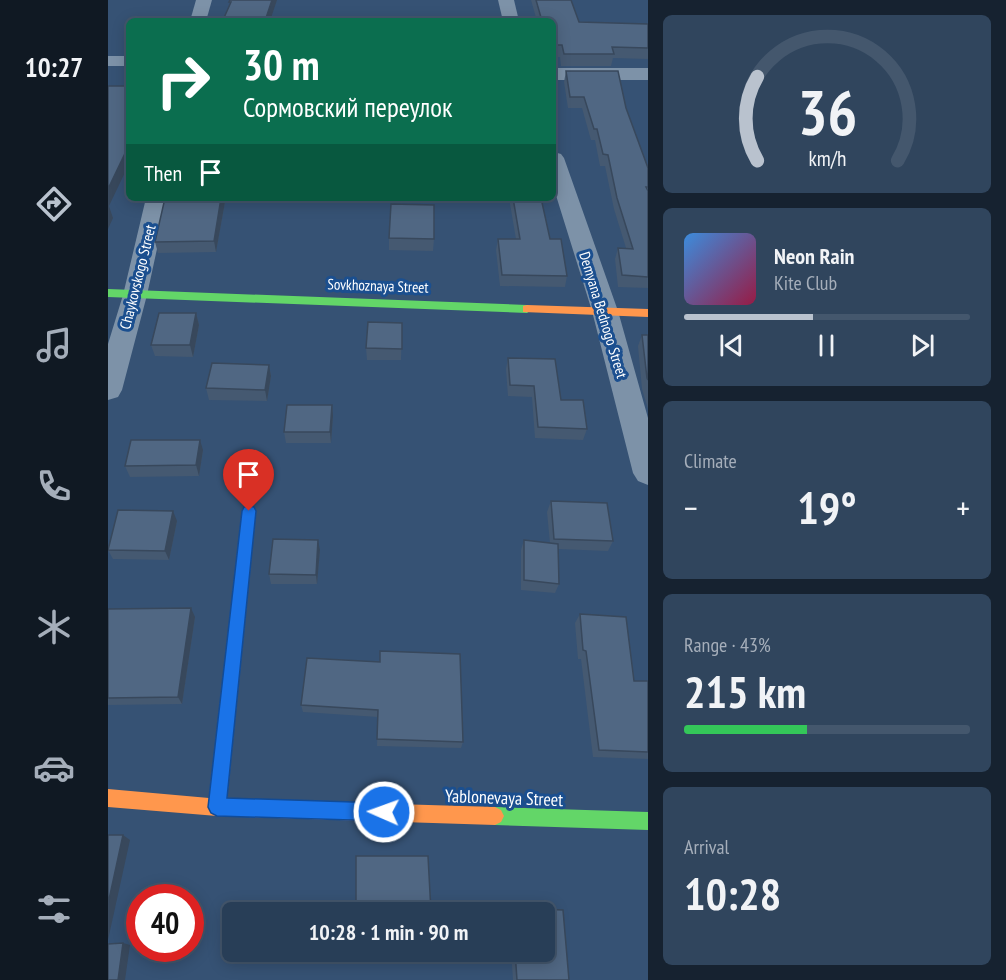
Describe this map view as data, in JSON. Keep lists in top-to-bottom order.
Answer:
{
  "streets": {
    "street": [
      "Chaykovskogo Street",
      "Sovkhoznaya Street",
      "Demyana Bednogo Street",
      "Yablonevaya Street"
    ]
  },
  "crossings": [
    ["Chaykovskogo Street", "Sovkhoznaya Street"],
    ["Sovkhoznaya Street", "Demyana Bednogo Street"]
  ],
  "page": {
    "tabs": "10:27",
    "turn": ["30 m", "Сормовский переулок"],
    "then": "Then",
    "song": ["Neon Rain", "Kite Club"],
    "tile": [
      "Climate",
      ["Range · 43%", "215 km"],
      ["Arrival", "10:28"]
    ],
    "heat": ["−", "19°", "+"],
    "limit": "40",
    "trip": "10:28 · 1 min · 90 m",
    "gauge": ["36", "km/h"]
  }
}
